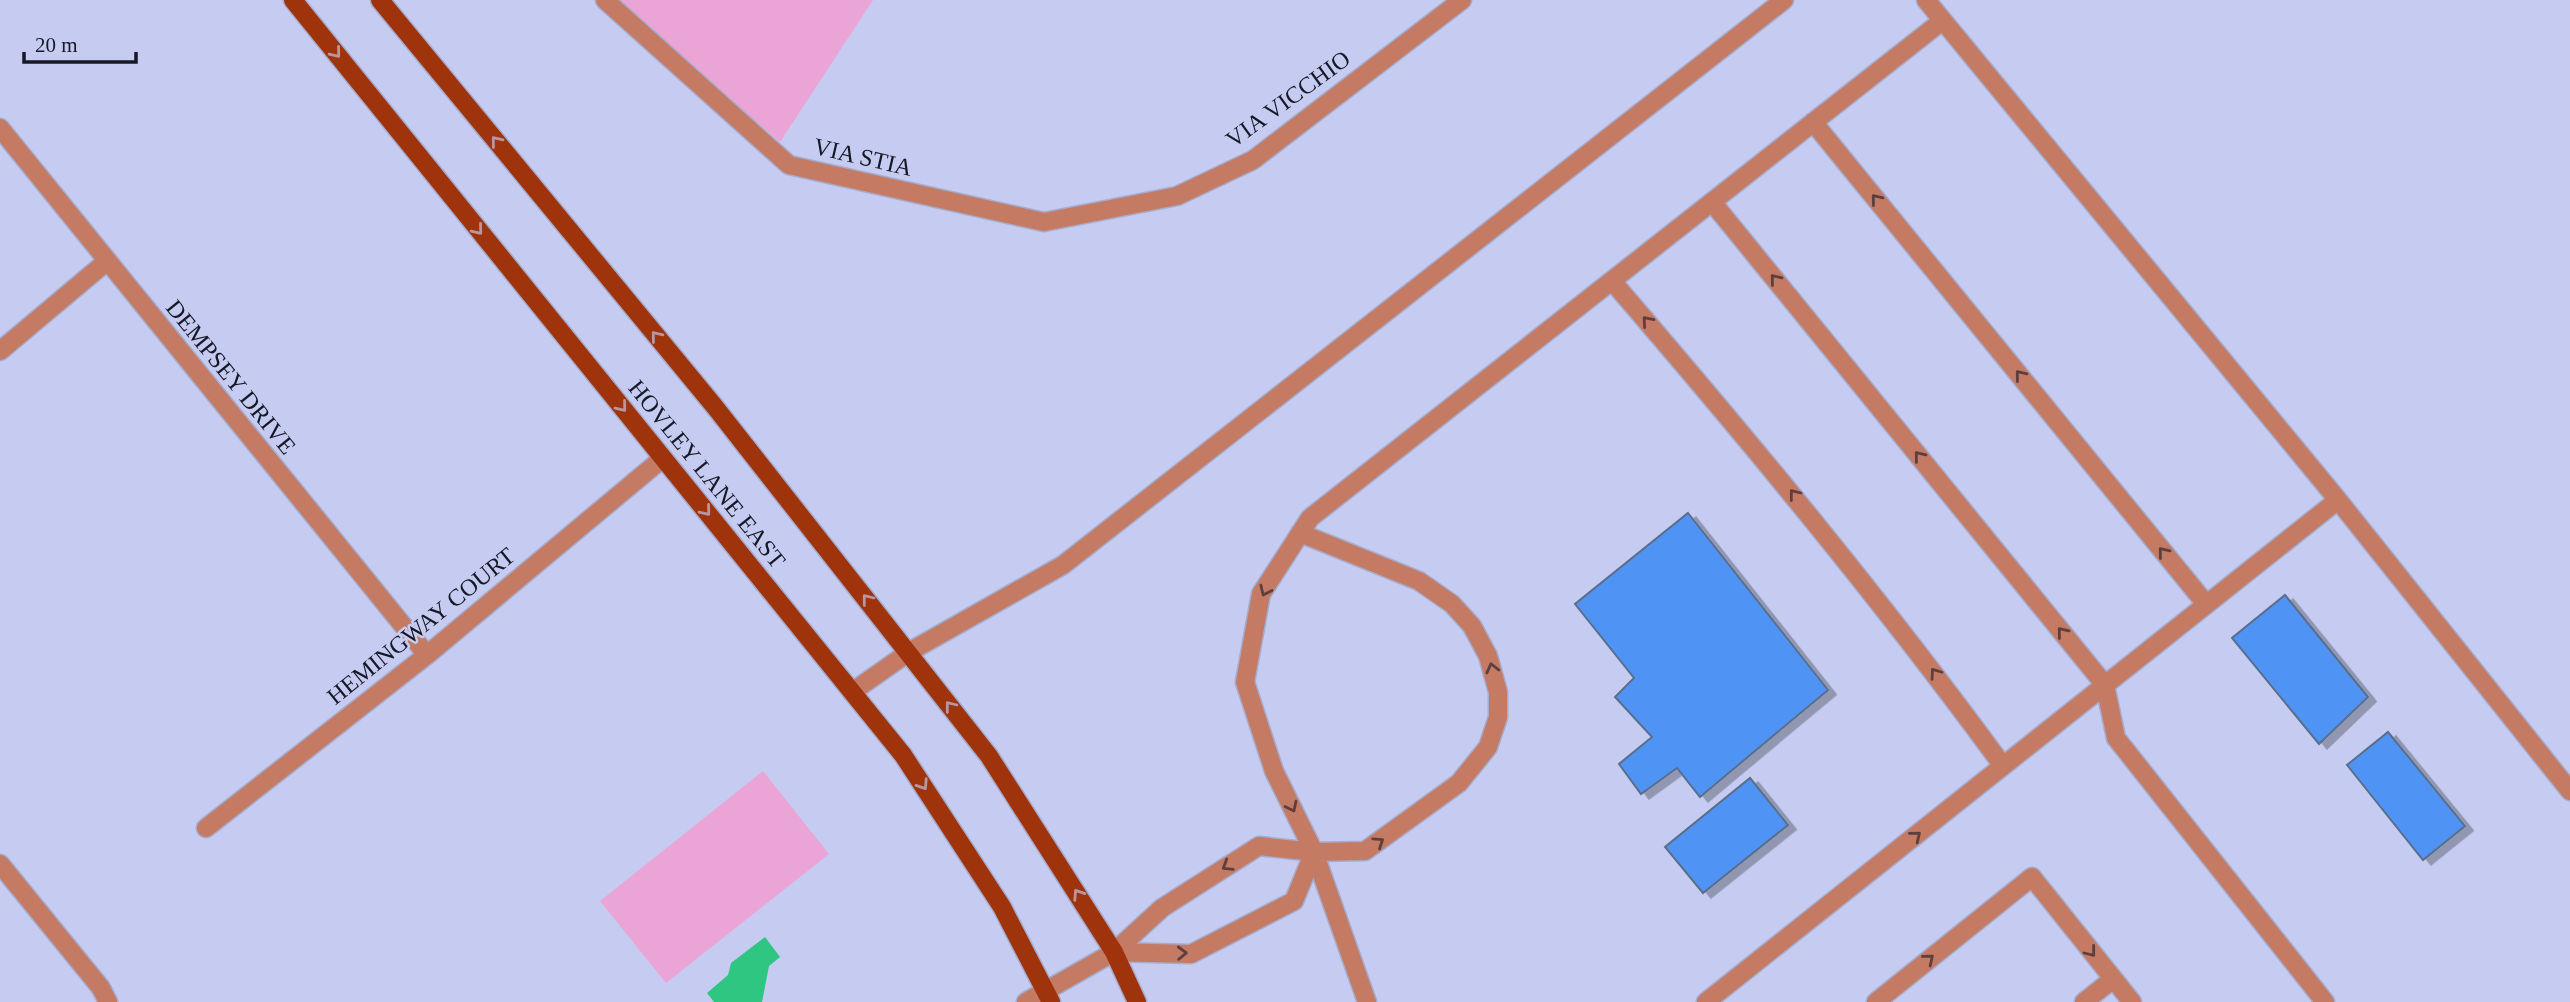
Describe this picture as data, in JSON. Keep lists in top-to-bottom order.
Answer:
{
  "streets": {
    "main road": ["HOVLEY LANE EAST"],
    "street": [
      "VIA VICCHIO",
      "VIA STIA",
      "DEMPSEY DRIVE",
      "HEMINGWAY COURT"
    ]
  },
  "crossings": [
    ["VIA VICCHIO", "VIA STIA"],
    ["DEMPSEY DRIVE", "HEMINGWAY COURT"],
    ["HOVLEY LANE EAST", "HEMINGWAY COURT"]
  ],
  "scale_bar": "20 m"
}
